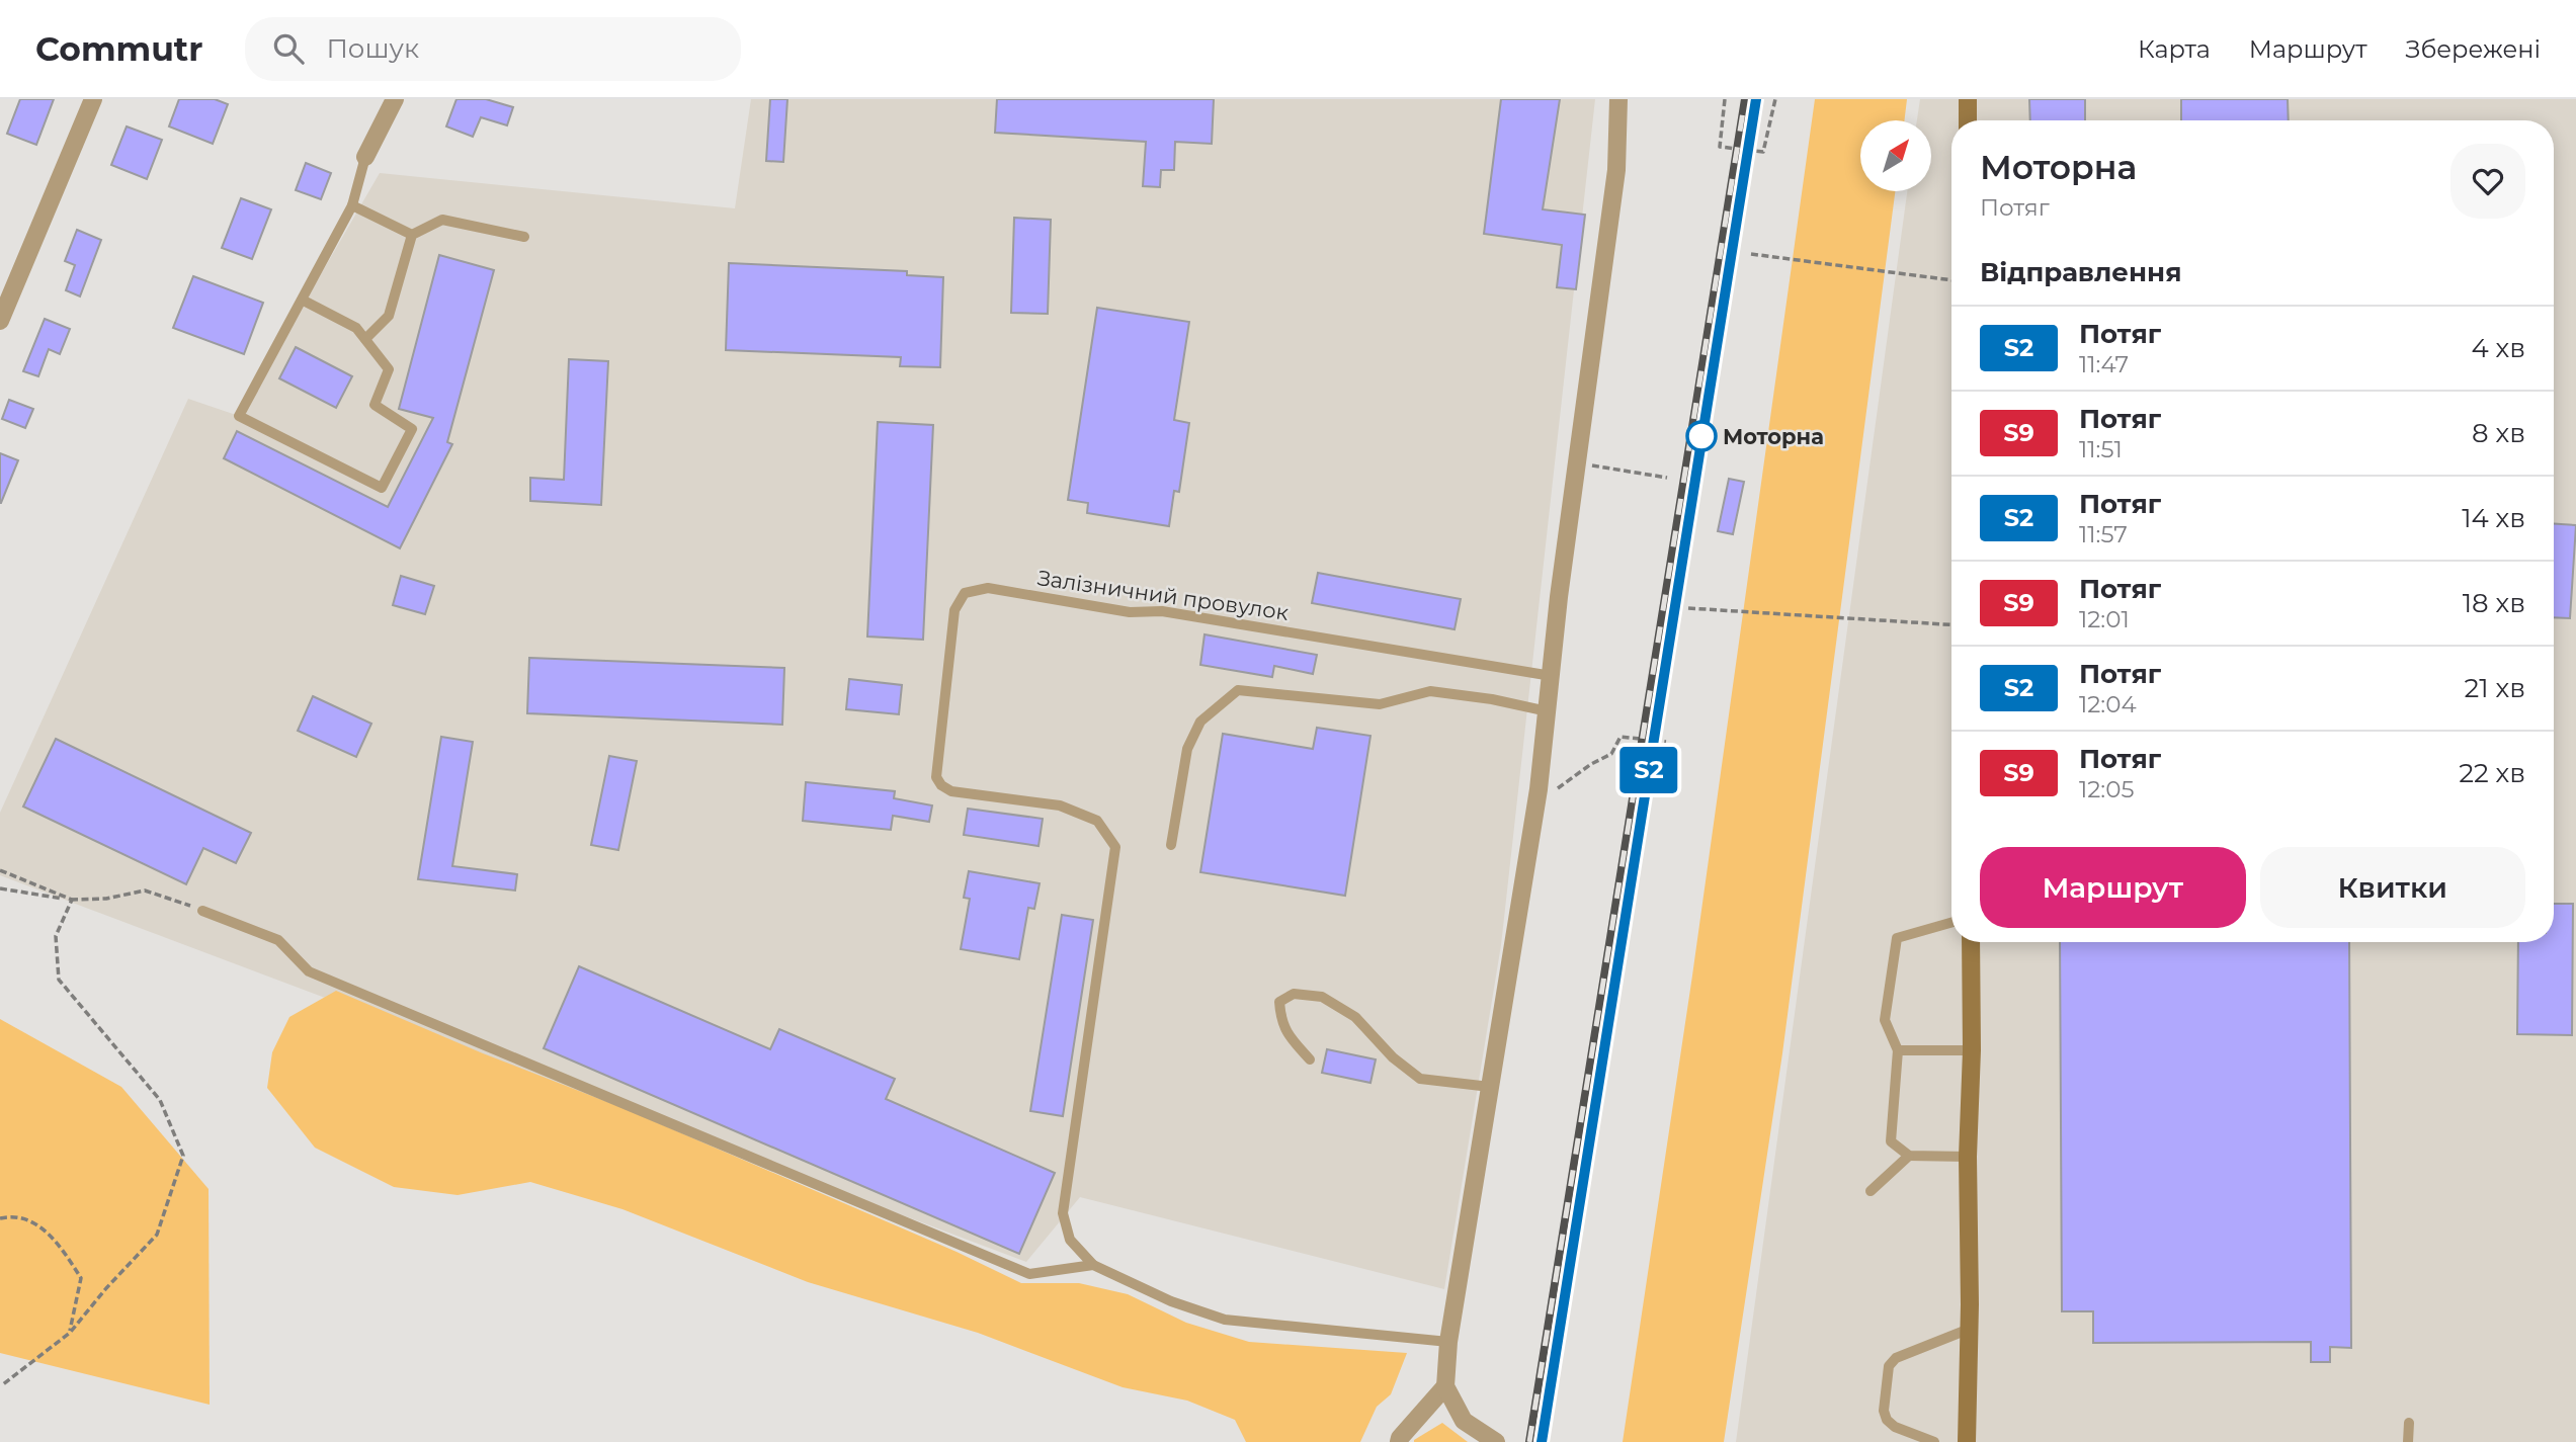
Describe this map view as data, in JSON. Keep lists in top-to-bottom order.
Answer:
{
  "streets": {
    "lane": ["Залізничний провулок"]
  },
  "places": ["Моторна"],
  "north": "top right",
  "page": {
    "header": "Commutr",
    "search": "Пошук",
    "nav": ["Карта", "Маршрут", "Збережені"],
    "on_map": "S2",
    "heading": [
      ["Моторна", "Потяг"],
      "Відправлення"
    ],
    "list": [
      {
        "mark": "S2",
        "name": "Потяг",
        "note": "11:47",
        "value": "4 хв"
      },
      {
        "mark": "S9",
        "name": "Потяг",
        "note": "11:51",
        "value": "8 хв"
      },
      {
        "mark": "S2",
        "name": "Потяг",
        "note": "11:57",
        "value": "14 хв"
      },
      {
        "mark": "S9",
        "name": "Потяг",
        "note": "12:01",
        "value": "18 хв"
      },
      {
        "mark": "S2",
        "name": "Потяг",
        "note": "12:04",
        "value": "21 хв"
      },
      {
        "mark": "S9",
        "name": "Потяг",
        "note": "12:05",
        "value": "22 хв"
      }
    ],
    "buttons": ["Маршрут", "Квитки"]
  }
}
